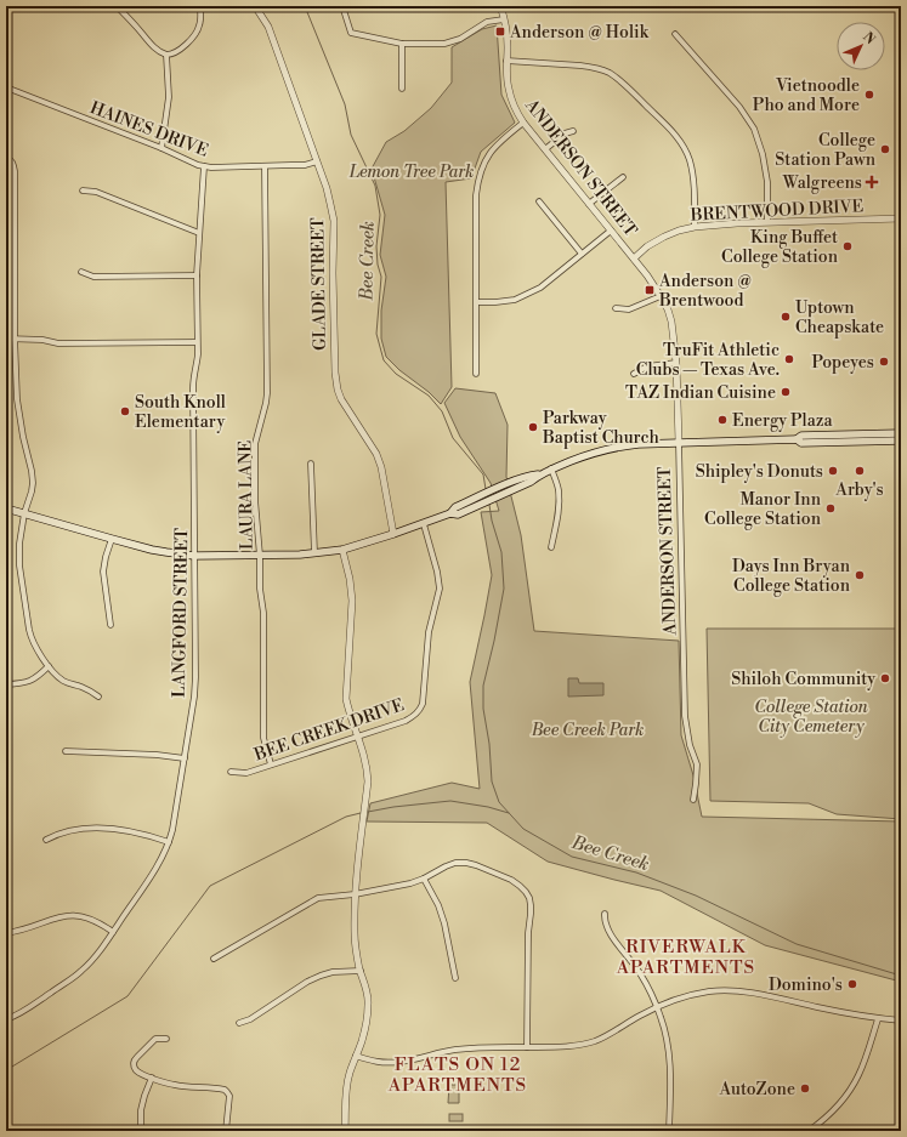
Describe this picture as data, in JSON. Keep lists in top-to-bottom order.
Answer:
{
  "streets": {
    "street": [
      "HAINES DRIVE",
      "ANDERSON STREET",
      "BRENTWOOD DRIVE",
      "GLADE STREET",
      "LAURA LANE",
      "LANGFORD STREET",
      "BEE CREEK DRIVE"
    ]
  },
  "crossings": [
    ["HAINES DRIVE", "GLADE STREET"],
    ["HAINES DRIVE", "LAURA LANE"],
    ["HAINES DRIVE", "LANGFORD STREET"],
    ["ANDERSON STREET", "BRENTWOOD DRIVE"],
    ["LAURA LANE", "BEE CREEK DRIVE"]
  ],
  "districts": ["RIVERWALK APARTMENTS", "FLATS ON 12 APARTMENTS"],
  "water": ["Bee Creek"],
  "parks": ["Lemon Tree Park", "College Station City Cemetery", "Bee Creek Park"],
  "places": {
    "transit": ["Anderson @ Holik", "Anderson @ Brentwood"],
    "other": [
      "Vietnoodle Pho and More",
      "College Station Pawn",
      "King Buffet College Station",
      "Uptown Cheapskate",
      "TruFit Athletic Clubs — Texas Ave.",
      "Popeyes",
      "TAZ Indian Cuisine",
      "South Knoll Elementary",
      "Energy Plaza",
      "Parkway Baptist Church",
      "Shipley's Donuts",
      "Arby's",
      "Manor Inn College Station",
      "Days Inn Bryan College Station",
      "Shiloh Community",
      "Domino's",
      "AutoZone"
    ],
    "health": ["Walgreens"]
  },
  "north": "top right"
}
